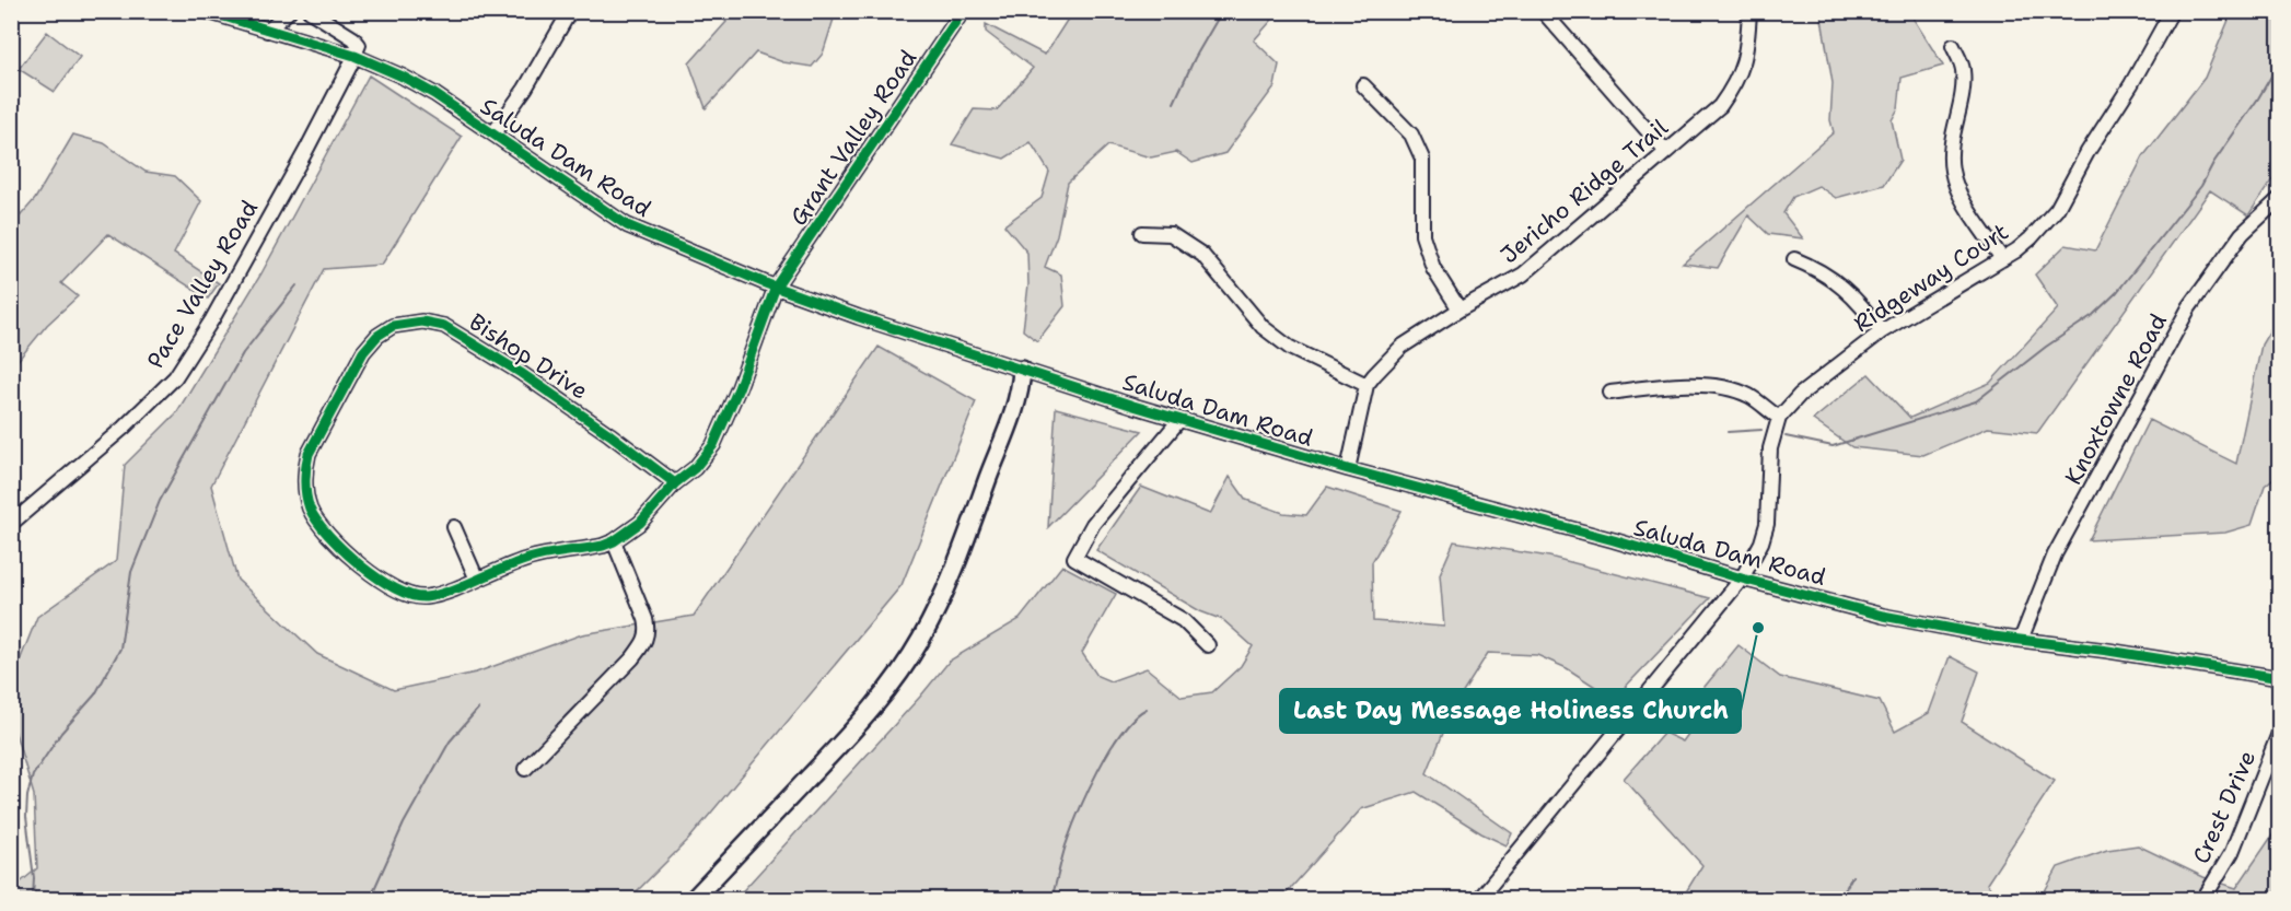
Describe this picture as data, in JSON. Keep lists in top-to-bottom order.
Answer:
{
  "streets": {
    "street": [
      "Grant Valley Road",
      "Saluda Dam Road",
      "Jericho Ridge Trail",
      "Ridgeway Court",
      "Pace Valley Road",
      "Bishop Drive",
      "Knoxtowne Road",
      "Crest Drive"
    ]
  },
  "crossings": [
    ["Grant Valley Road", "Saluda Dam Road"],
    ["Grant Valley Road", "Bishop Drive"],
    ["Saluda Dam Road", "Jericho Ridge Trail"],
    ["Saluda Dam Road", "Ridgeway Court"],
    ["Saluda Dam Road", "Pace Valley Road"],
    ["Saluda Dam Road", "Bishop Drive"],
    ["Saluda Dam Road", "Knoxtowne Road"]
  ],
  "places": ["Last Day Message Holiness Church"]
}
